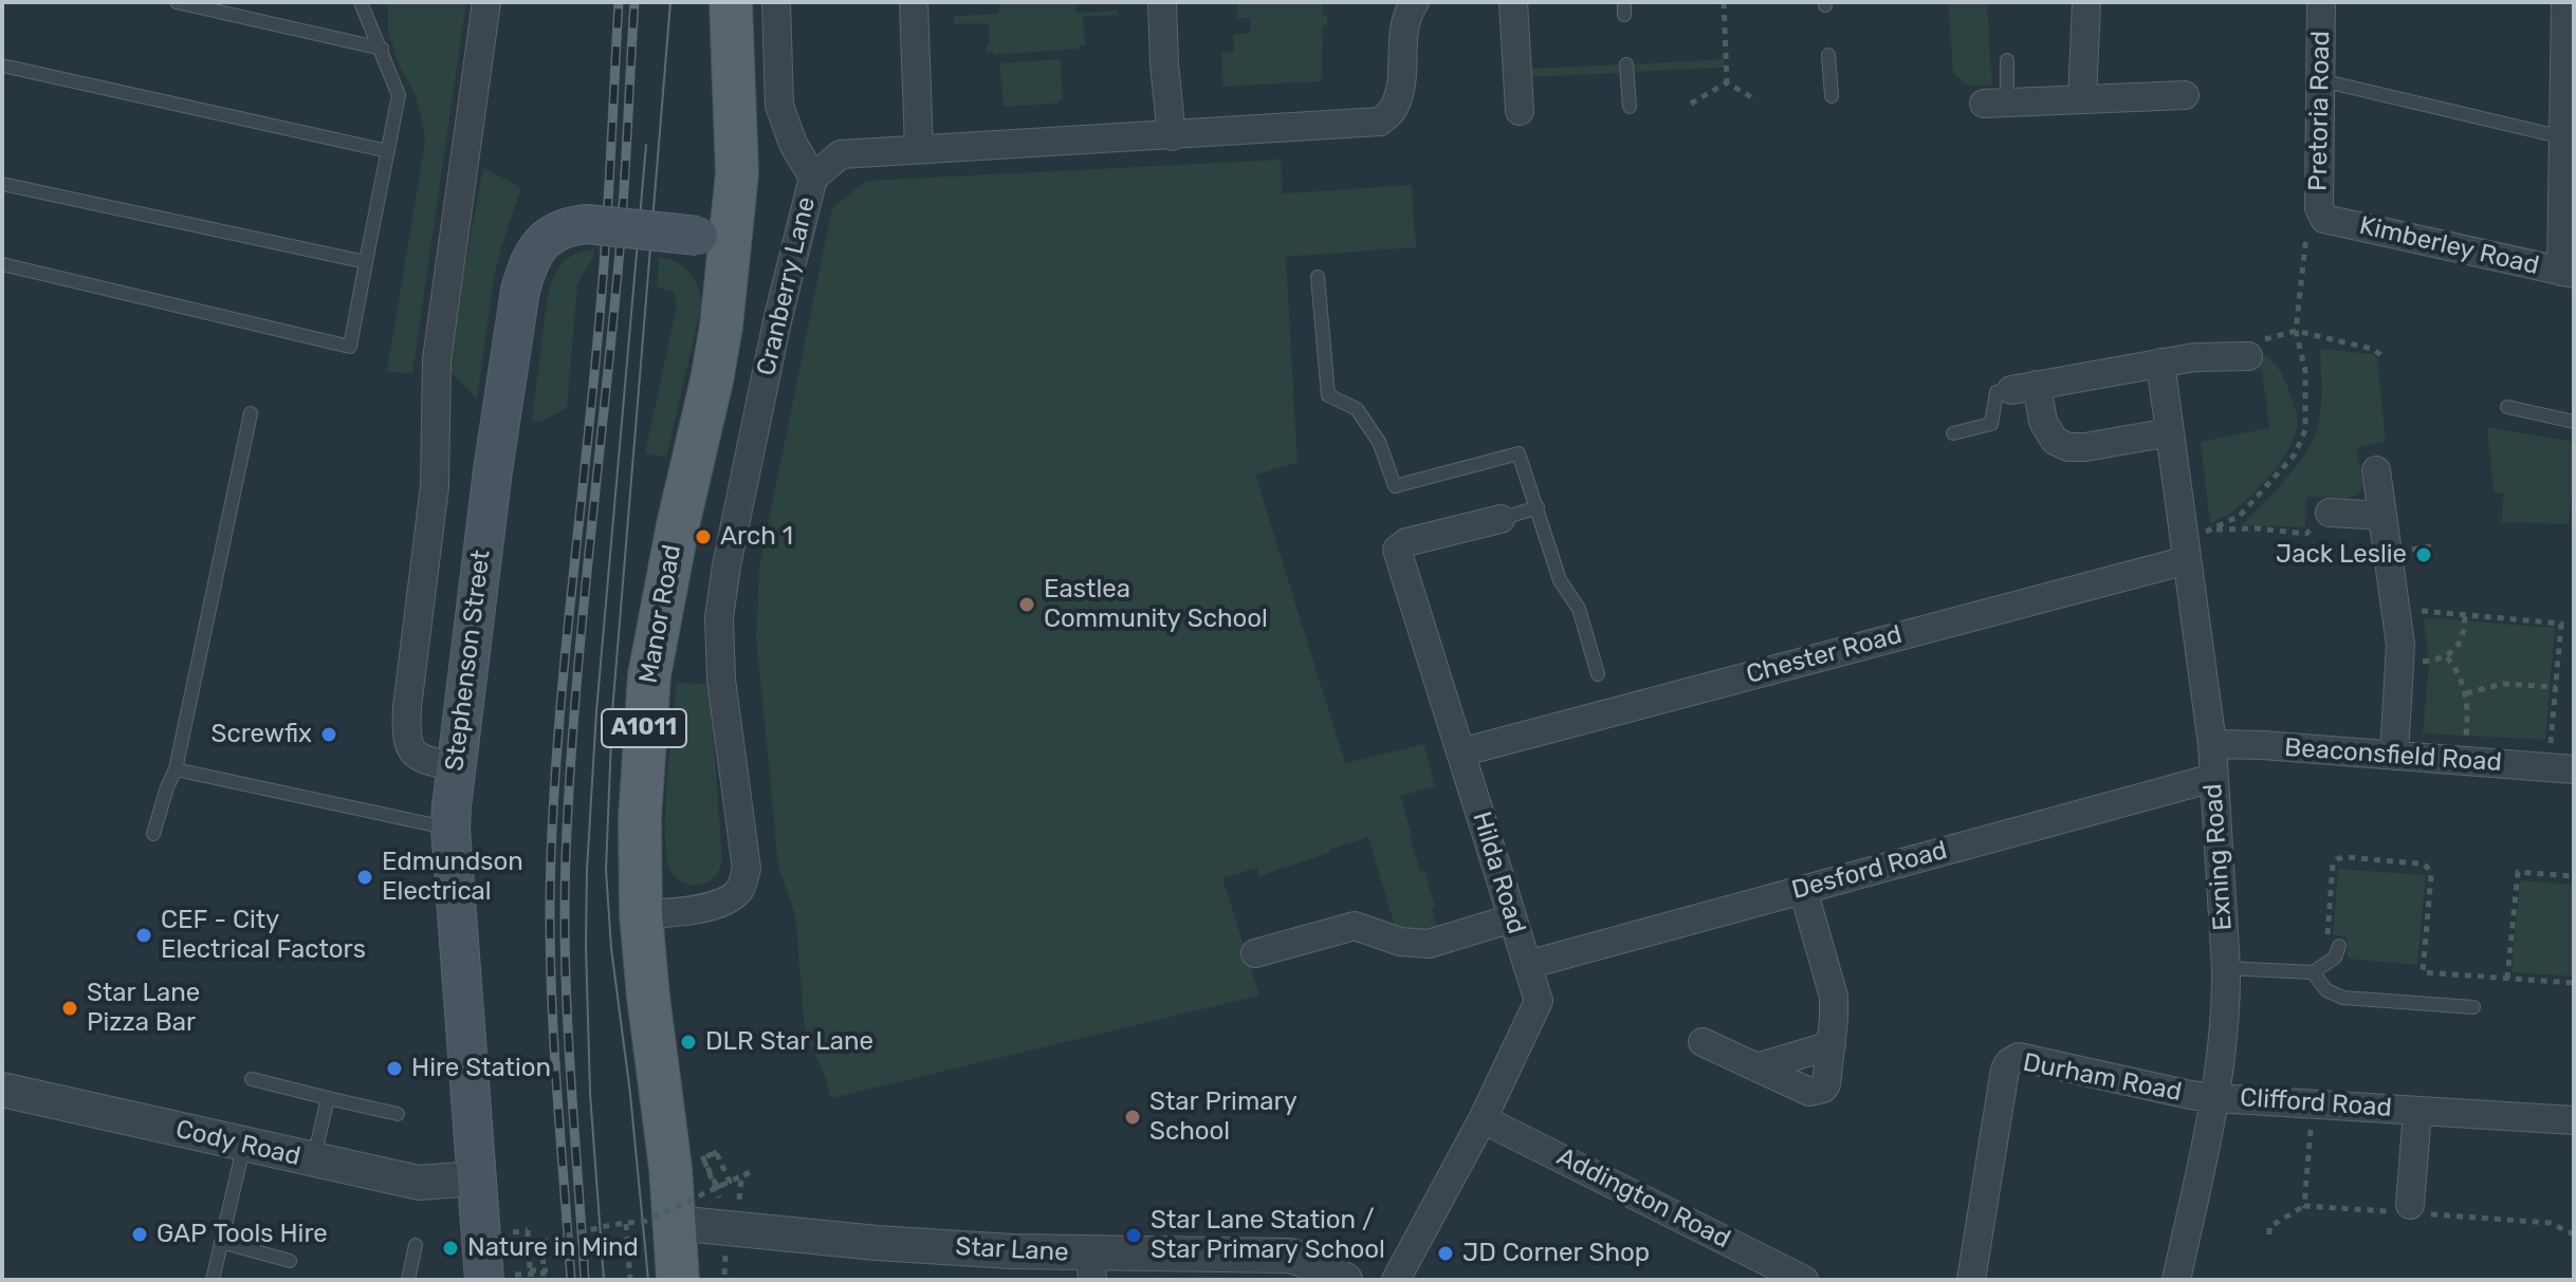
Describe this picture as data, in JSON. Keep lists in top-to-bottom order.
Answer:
{
  "streets": {
    "main road": ["Manor Road", "Stephenson Street", "A1011"],
    "street": [
      "Pretoria Road",
      "Kimberley Road",
      "Cranberry Lane",
      "Chester Road",
      "Beaconsfield Road",
      "Exning Road",
      "Desford Road",
      "Hilda Road",
      "Durham Road",
      "Clifford Road",
      "Cody Road",
      "Addington Road",
      "Star Lane"
    ]
  },
  "crossings": [
    ["Pretoria Road", "Kimberley Road"],
    ["Cranberry Lane", "Manor Road"],
    ["Manor Road", "Stephenson Street"],
    ["Manor Road", "Star Lane"],
    ["Chester Road", "Exning Road"],
    ["Chester Road", "Hilda Road"],
    ["Stephenson Street", "Cody Road"],
    ["Beaconsfield Road", "Exning Road"],
    ["Exning Road", "Desford Road"],
    ["Exning Road", "Durham Road"],
    ["Exning Road", "Clifford Road"],
    ["Desford Road", "Hilda Road"],
    ["Hilda Road", "Addington Road"],
    ["Durham Road", "Clifford Road"]
  ],
  "places": [
    "Arch 1",
    "Jack Leslie",
    "Eastlea Community School",
    "Screwfix",
    "Edmundson Electrical",
    "CEF - City Electrical Factors",
    "Star Lane Pizza Bar",
    "DLR Star Lane",
    "Hire Station",
    "Star Primary School",
    "GAP Tools Hire",
    "Star Lane Station / Star Primary School",
    "Nature in Mind",
    "JD Corner Shop"
  ]
}
